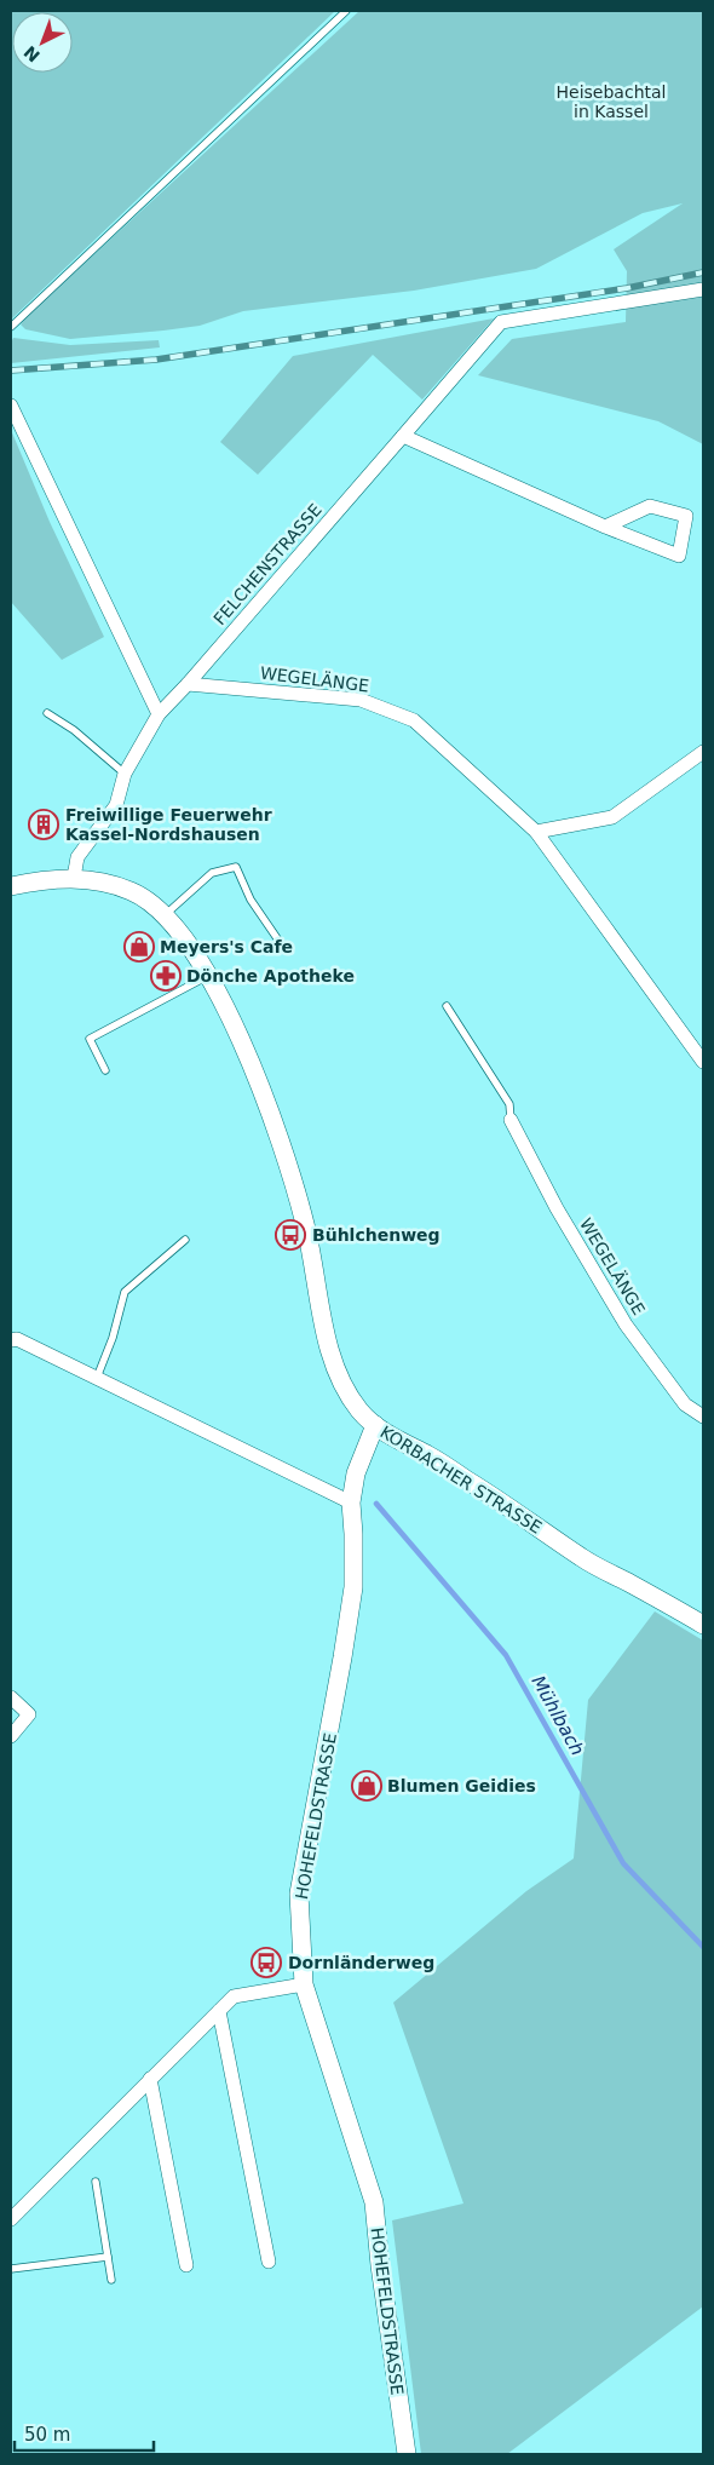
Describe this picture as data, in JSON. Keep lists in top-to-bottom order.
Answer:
{
  "streets": {
    "street": [
      "FELCHENSTRASSE",
      "WEGELÄNGE",
      "KORBACHER STRASSE",
      "HOHEFELDSTRASSE"
    ]
  },
  "crossings": [
    ["FELCHENSTRASSE", "WEGELÄNGE"],
    ["FELCHENSTRASSE", "KORBACHER STRASSE"],
    ["KORBACHER STRASSE", "HOHEFELDSTRASSE"]
  ],
  "water": ["Mühlbach"],
  "parks": ["Heisebachtal in Kassel"],
  "places": {
    "building": ["Freiwillige Feuerwehr Kassel-Nordshausen"],
    "shop": ["Meyers's Cafe", "Blumen Geidies"],
    "pharmacy": ["Dönche Apotheke"],
    "bus stop": ["Bühlchenweg", "Dornländerweg"]
  },
  "scale_bar": "50 m",
  "north": "bottom left"
}
